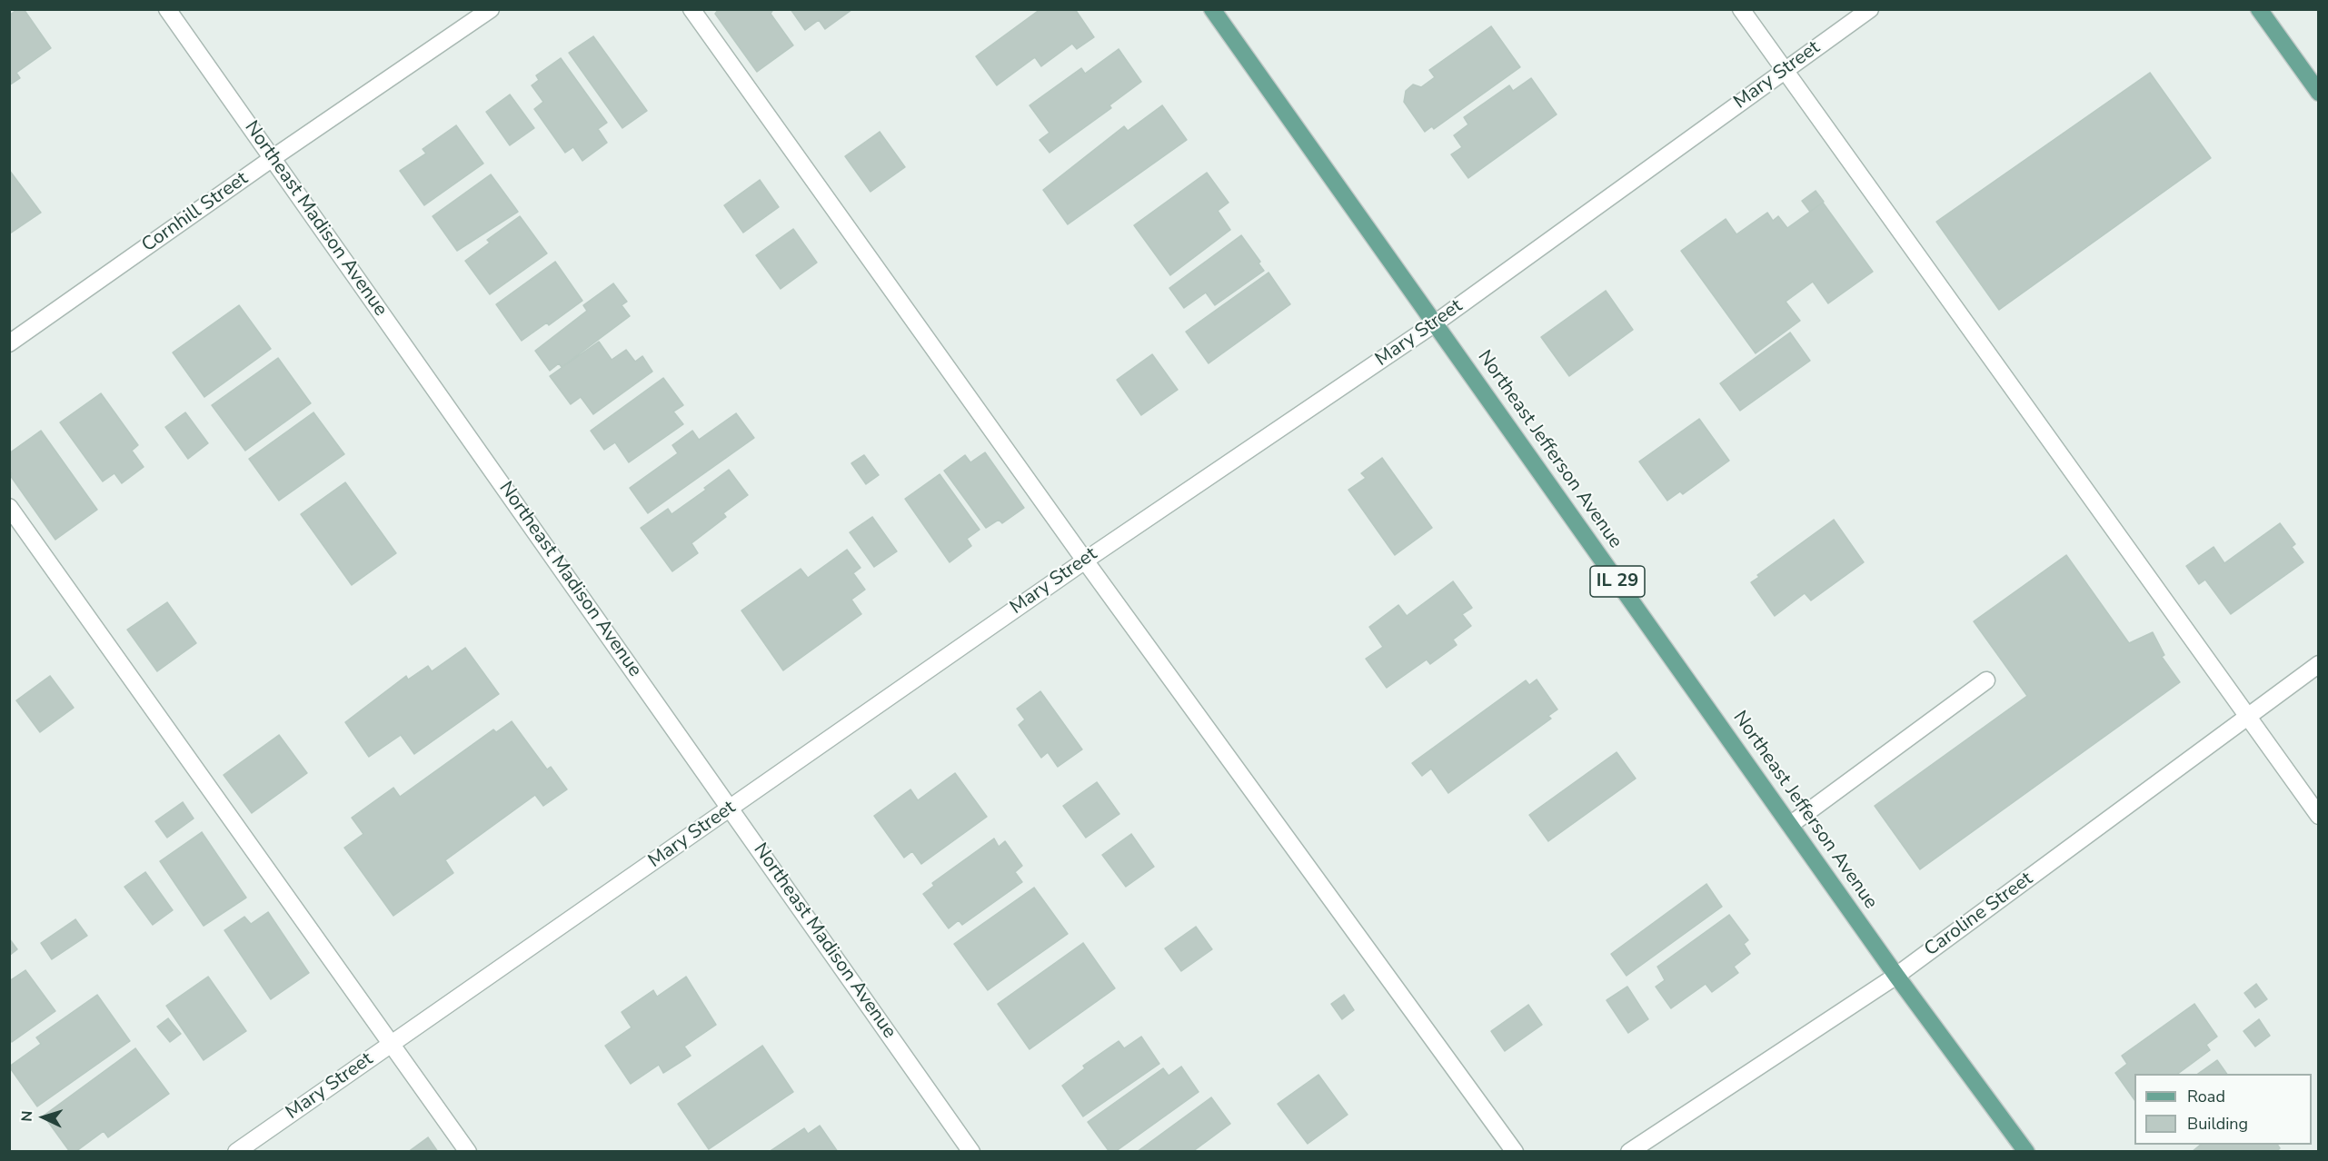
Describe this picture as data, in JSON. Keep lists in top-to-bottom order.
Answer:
{
  "streets": {
    "main road": ["Northeast Jefferson Avenue", "IL 29"],
    "street": [
      "Mary Street",
      "Cornhill Street",
      "Northeast Madison Avenue",
      "Caroline Street"
    ]
  },
  "crossings": [
    ["Mary Street", "Northeast Madison Avenue"],
    ["Mary Street", "Northeast Jefferson Avenue"],
    ["Cornhill Street", "Northeast Madison Avenue"],
    ["Northeast Jefferson Avenue", "Caroline Street"]
  ],
  "legend": ["Road", "Building"],
  "north": "left"
}
